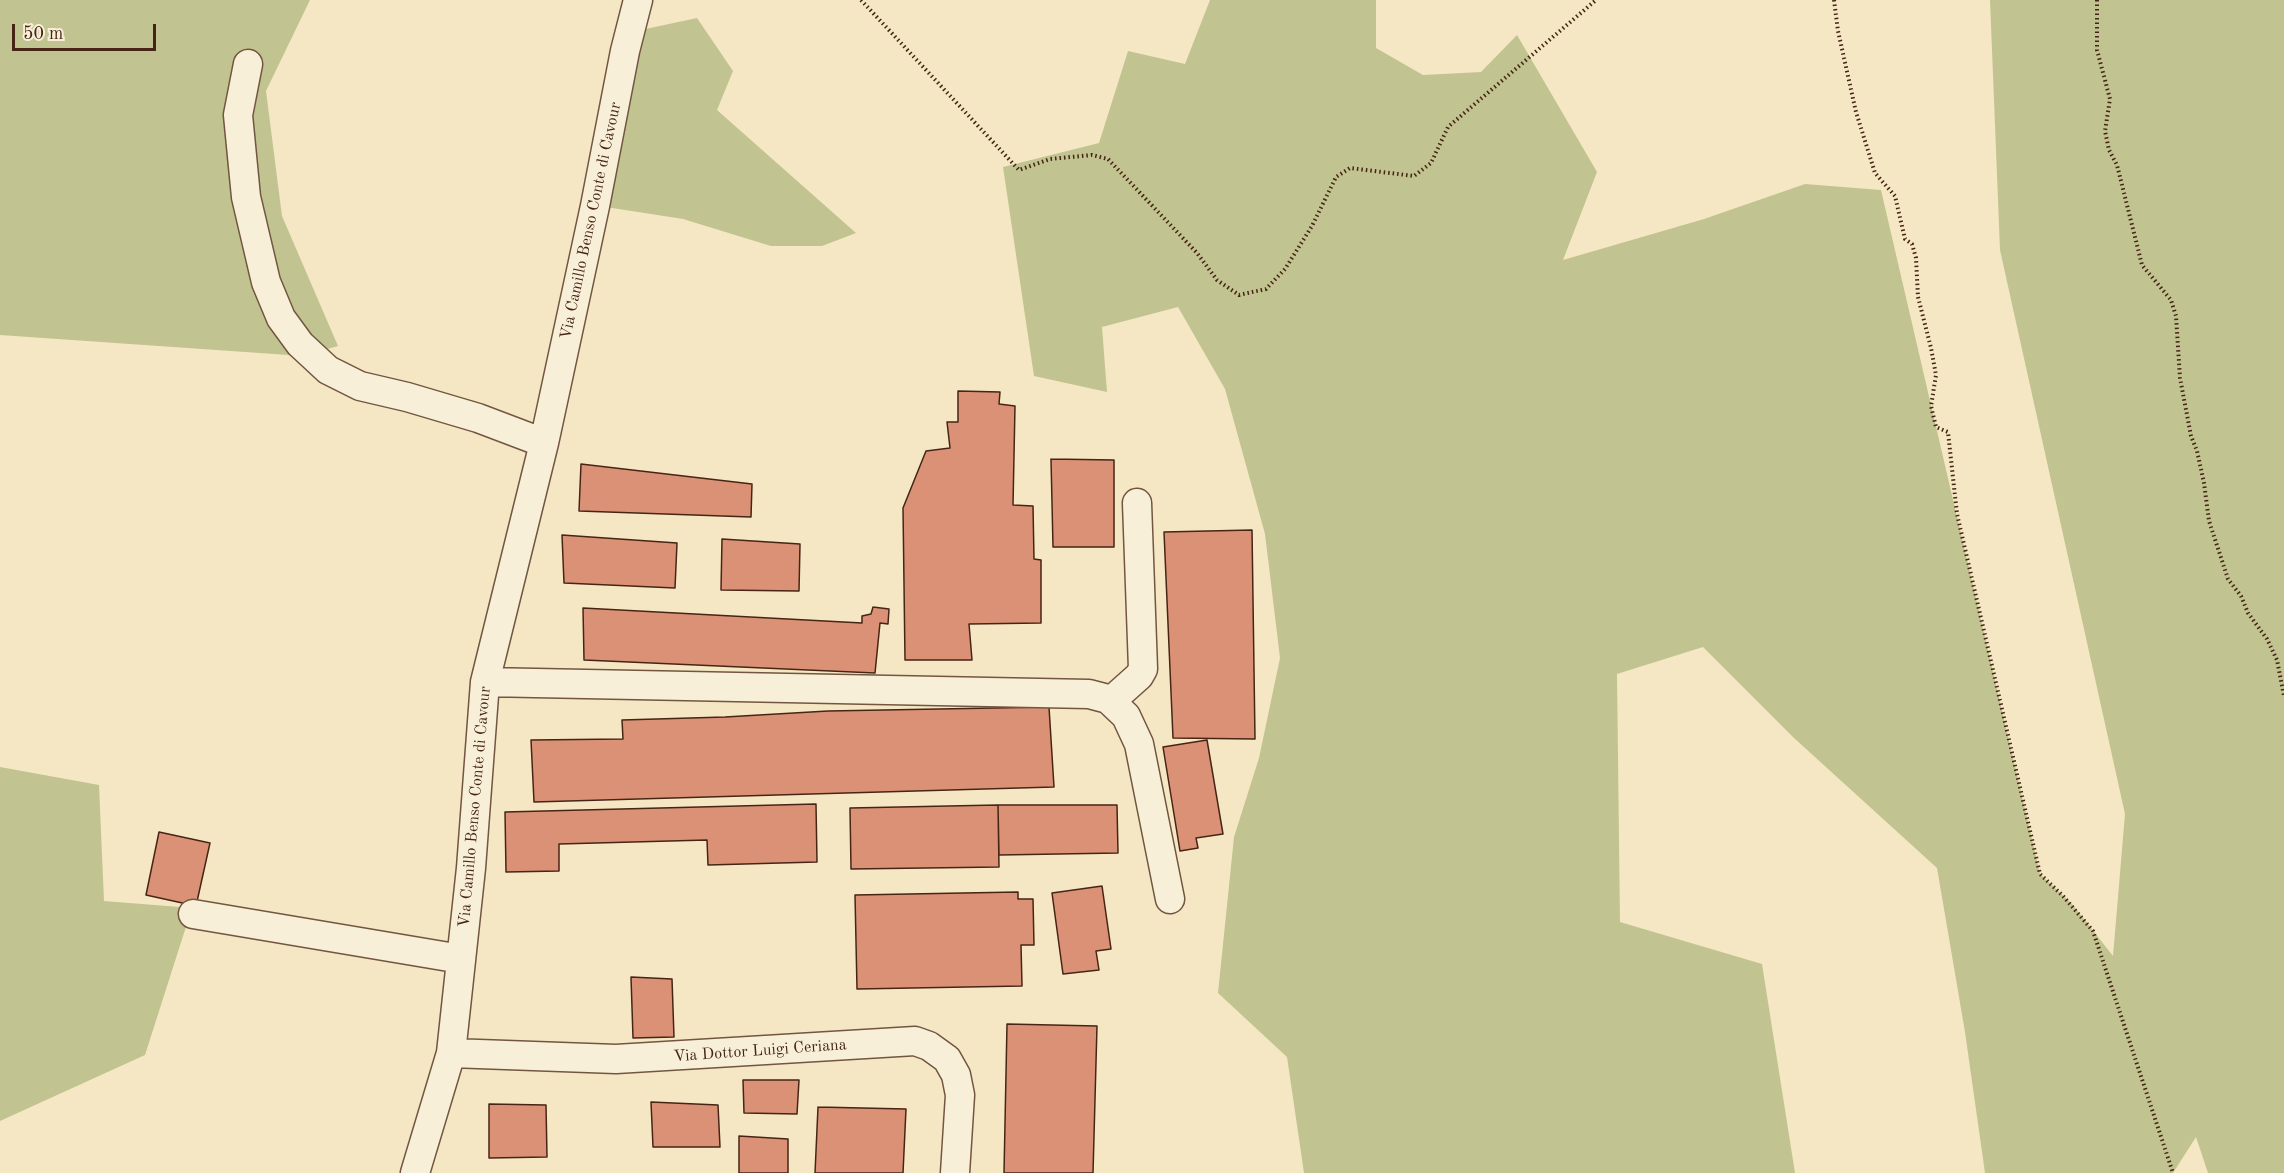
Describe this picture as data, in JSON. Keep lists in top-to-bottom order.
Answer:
{
  "streets": {
    "street": ["Via Camillo Benso Conte di Cavour", "Via Dottor Luigi Ceriana"]
  },
  "crossings": [
    ["Via Camillo Benso Conte di Cavour", "Via Dottor Luigi Ceriana"]
  ],
  "scale_bar": "50 m"
}
